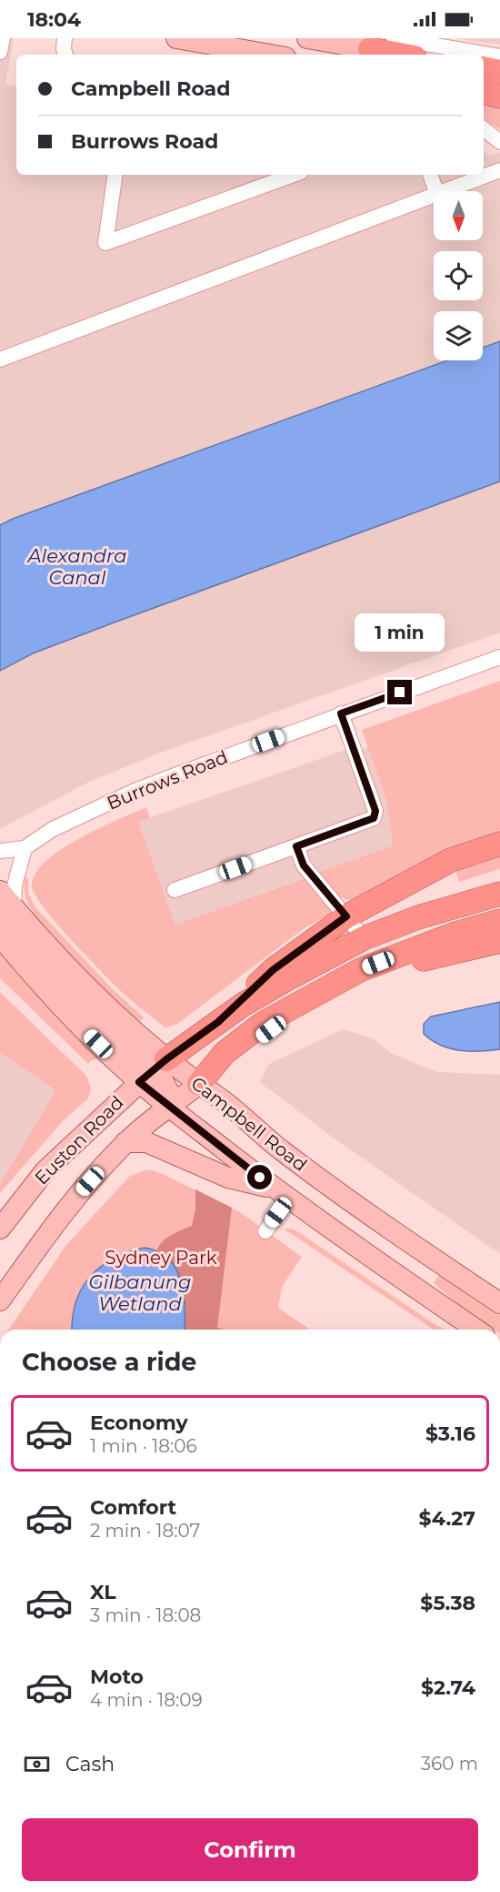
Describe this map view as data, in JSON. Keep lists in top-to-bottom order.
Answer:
{
  "streets": {
    "main road": ["Campbell Road", "Euston Road"],
    "street": ["Burrows Road"]
  },
  "crossings": [
    ["Campbell Road", "Euston Road"]
  ],
  "water": ["Alexandra Canal", "Gilbanung Wetland"],
  "parks": ["Sydney Park"],
  "north": "bottom",
  "page": {
    "status": "18:04",
    "banner": ["Campbell Road", "Burrows Road"],
    "bubble": "1 min",
    "heading": "Choose a ride",
    "list": [
      {
        "name": "Economy",
        "note": "1 min · 18:06",
        "value": "$3.16"
      },
      {
        "name": "Comfort",
        "note": "2 min · 18:07",
        "value": "$4.27"
      },
      {
        "name": "XL",
        "note": "3 min · 18:08",
        "value": "$5.38"
      },
      {
        "name": "Moto",
        "note": "4 min · 18:09",
        "value": "$2.74"
      }
    ],
    "pay": ["Cash", "360 m"],
    "buttons": "Confirm"
  }
}
